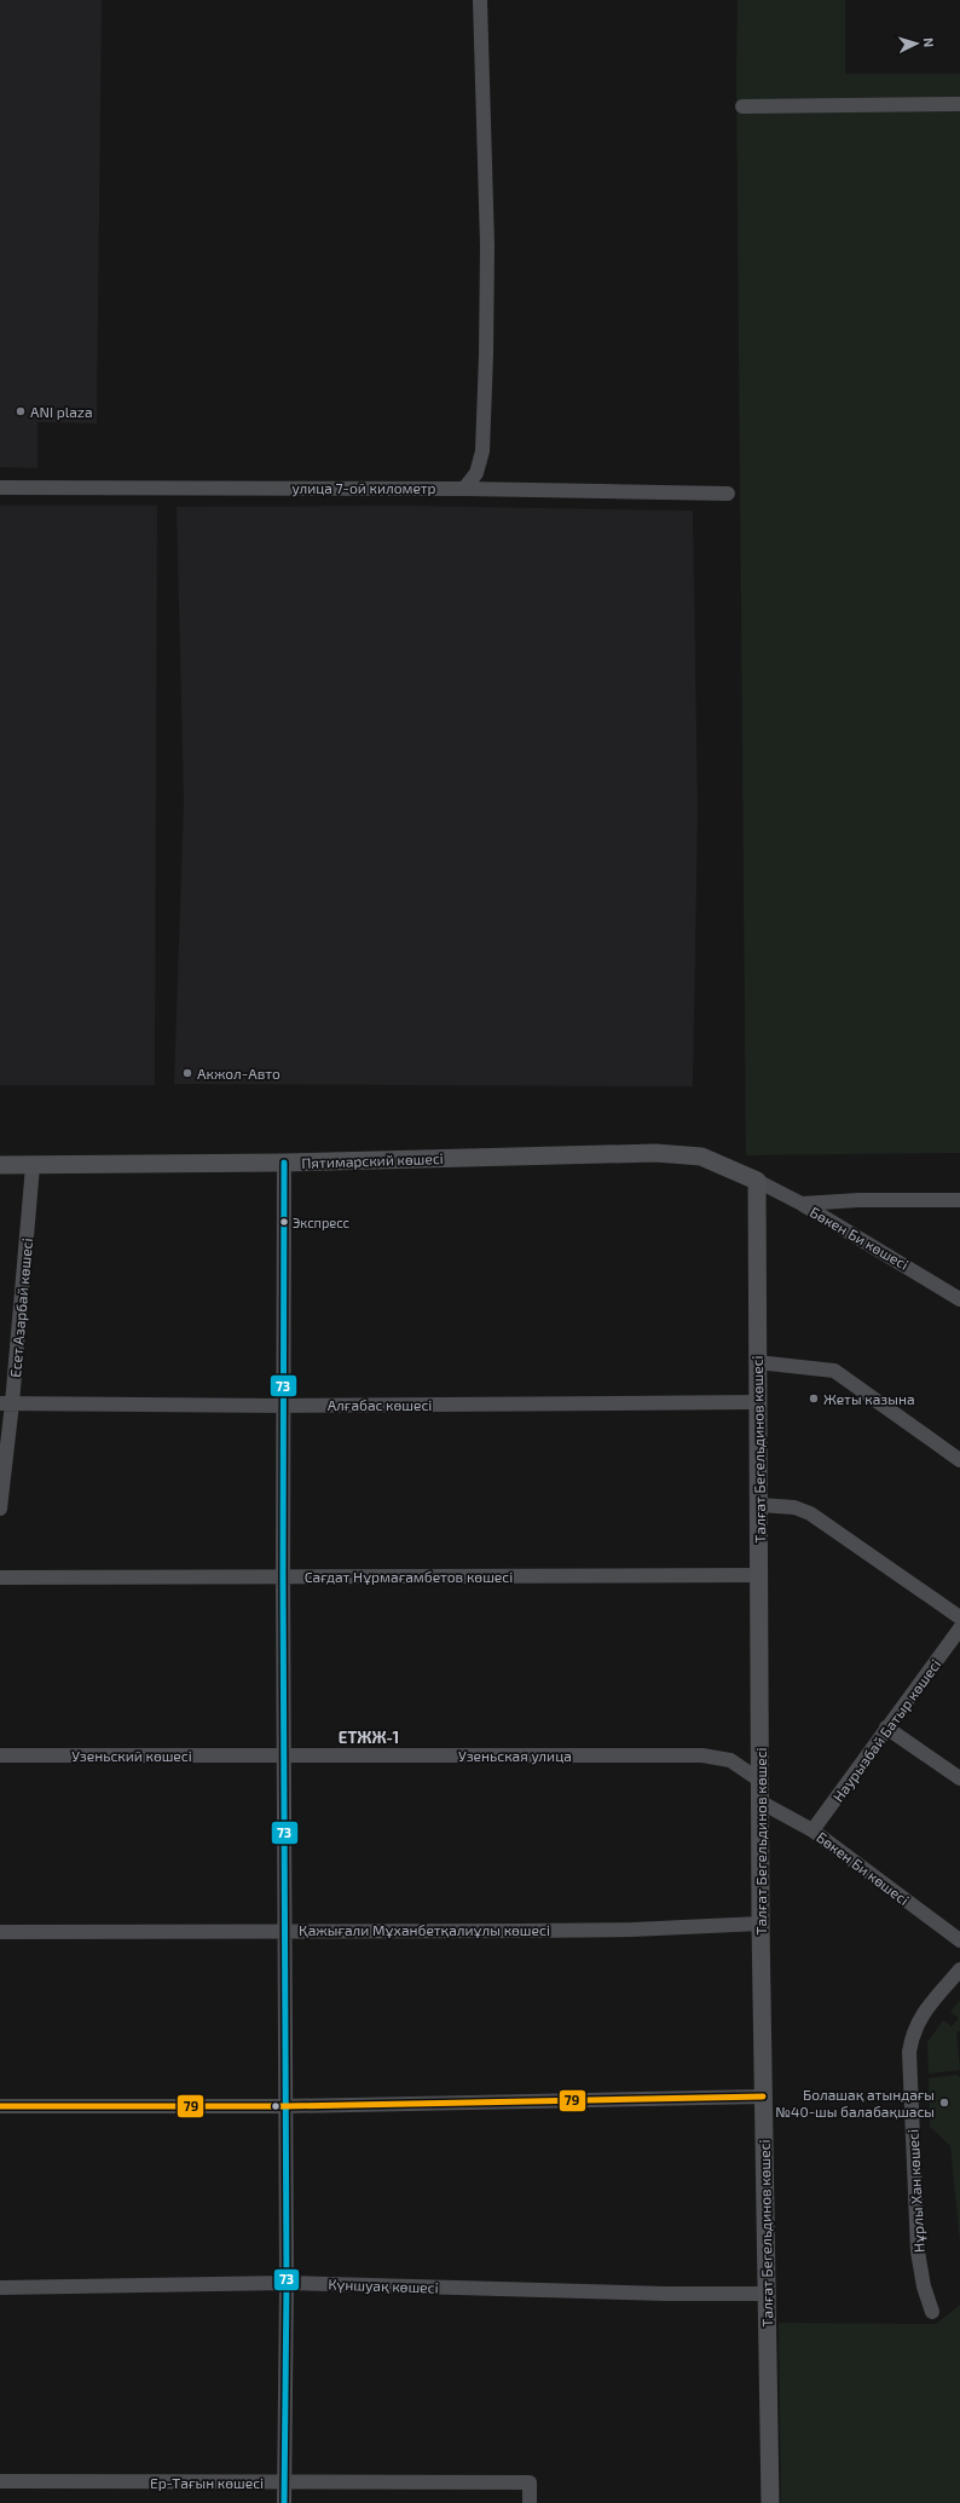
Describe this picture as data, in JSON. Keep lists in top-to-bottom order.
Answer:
{
  "streets": {
    "main road": ["Пятимарский көшесі", "Талғат Бегельдинов көшесі"],
    "street": [
      "улица 7-ой километр",
      "Бөкен Би көшесі",
      "Есет Азарбай көшесі",
      "Алғабас көшесі",
      "Сағдат Нұрмағамбетов көшесі",
      "Наурызбай Батыр көшесі",
      "Узеньский көшесі",
      "Узеньская улица",
      "Қажығали Мұханбетқалиұлы көшесі",
      "Нұрлы Хан көшесі",
      "Күншуақ көшесі",
      "Ер-Тағын көшесі"
    ]
  },
  "crossings": [
    ["Пятимарский көшесі", "Бөкен Би көшесі"],
    ["Пятимарский көшесі", "Есет Азарбай көшесі"],
    ["Пятимарский көшесі", "Талғат Бегельдинов көшесі"],
    ["Бөкен Би көшесі", "Талғат Бегельдинов көшесі"],
    ["Бөкен Би көшесі", "Наурызбай Батыр көшесі"],
    ["Есет Азарбай көшесі", "Алғабас көшесі"],
    ["Алғабас көшесі", "Талғат Бегельдинов көшесі"],
    ["Талғат Бегельдинов көшесі", "Сағдат Нұрмағамбетов көшесі"],
    ["Талғат Бегельдинов көшесі", "Узеньская улица"],
    ["Талғат Бегельдинов көшесі", "Қажығали Мұханбетқалиұлы көшесі"],
    ["Талғат Бегельдинов көшесі", "Күншуақ көшесі"],
    ["Узеньский көшесі", "Узеньская улица"]
  ],
  "districts": ["ЕТЖЖ-1"],
  "places": [
    "ANI plaza",
    "Акжол-Авто",
    "Экспресс",
    "Жеты казына",
    "Болашақ атындағы №40-шы балабақшасы"
  ],
  "lines": ["transit line 73", "transit line 79"],
  "north": "right"
}
